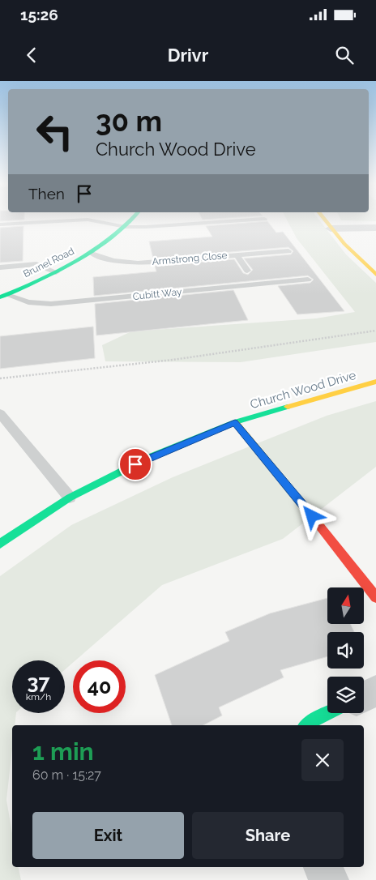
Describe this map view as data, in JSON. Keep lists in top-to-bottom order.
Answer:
{
  "streets": {
    "street": ["Brunel Road", "Church Wood Drive"],
    "lane": ["Armstrong Close", "Cubitt Way"]
  },
  "crossings": [
    ["Armstrong Close", "Brunel Road"],
    ["Brunel Road", "Cubitt Way"]
  ],
  "north": "top",
  "page": {
    "status": "15:26",
    "header": "Drivr",
    "turn": ["30 m", "Church Wood Drive"],
    "then": "Then",
    "speed": "37 km/h",
    "limit": "40",
    "heading": ["1 min", "60 m · 15:27"],
    "buttons": ["Exit", "Share"]
  }
}
